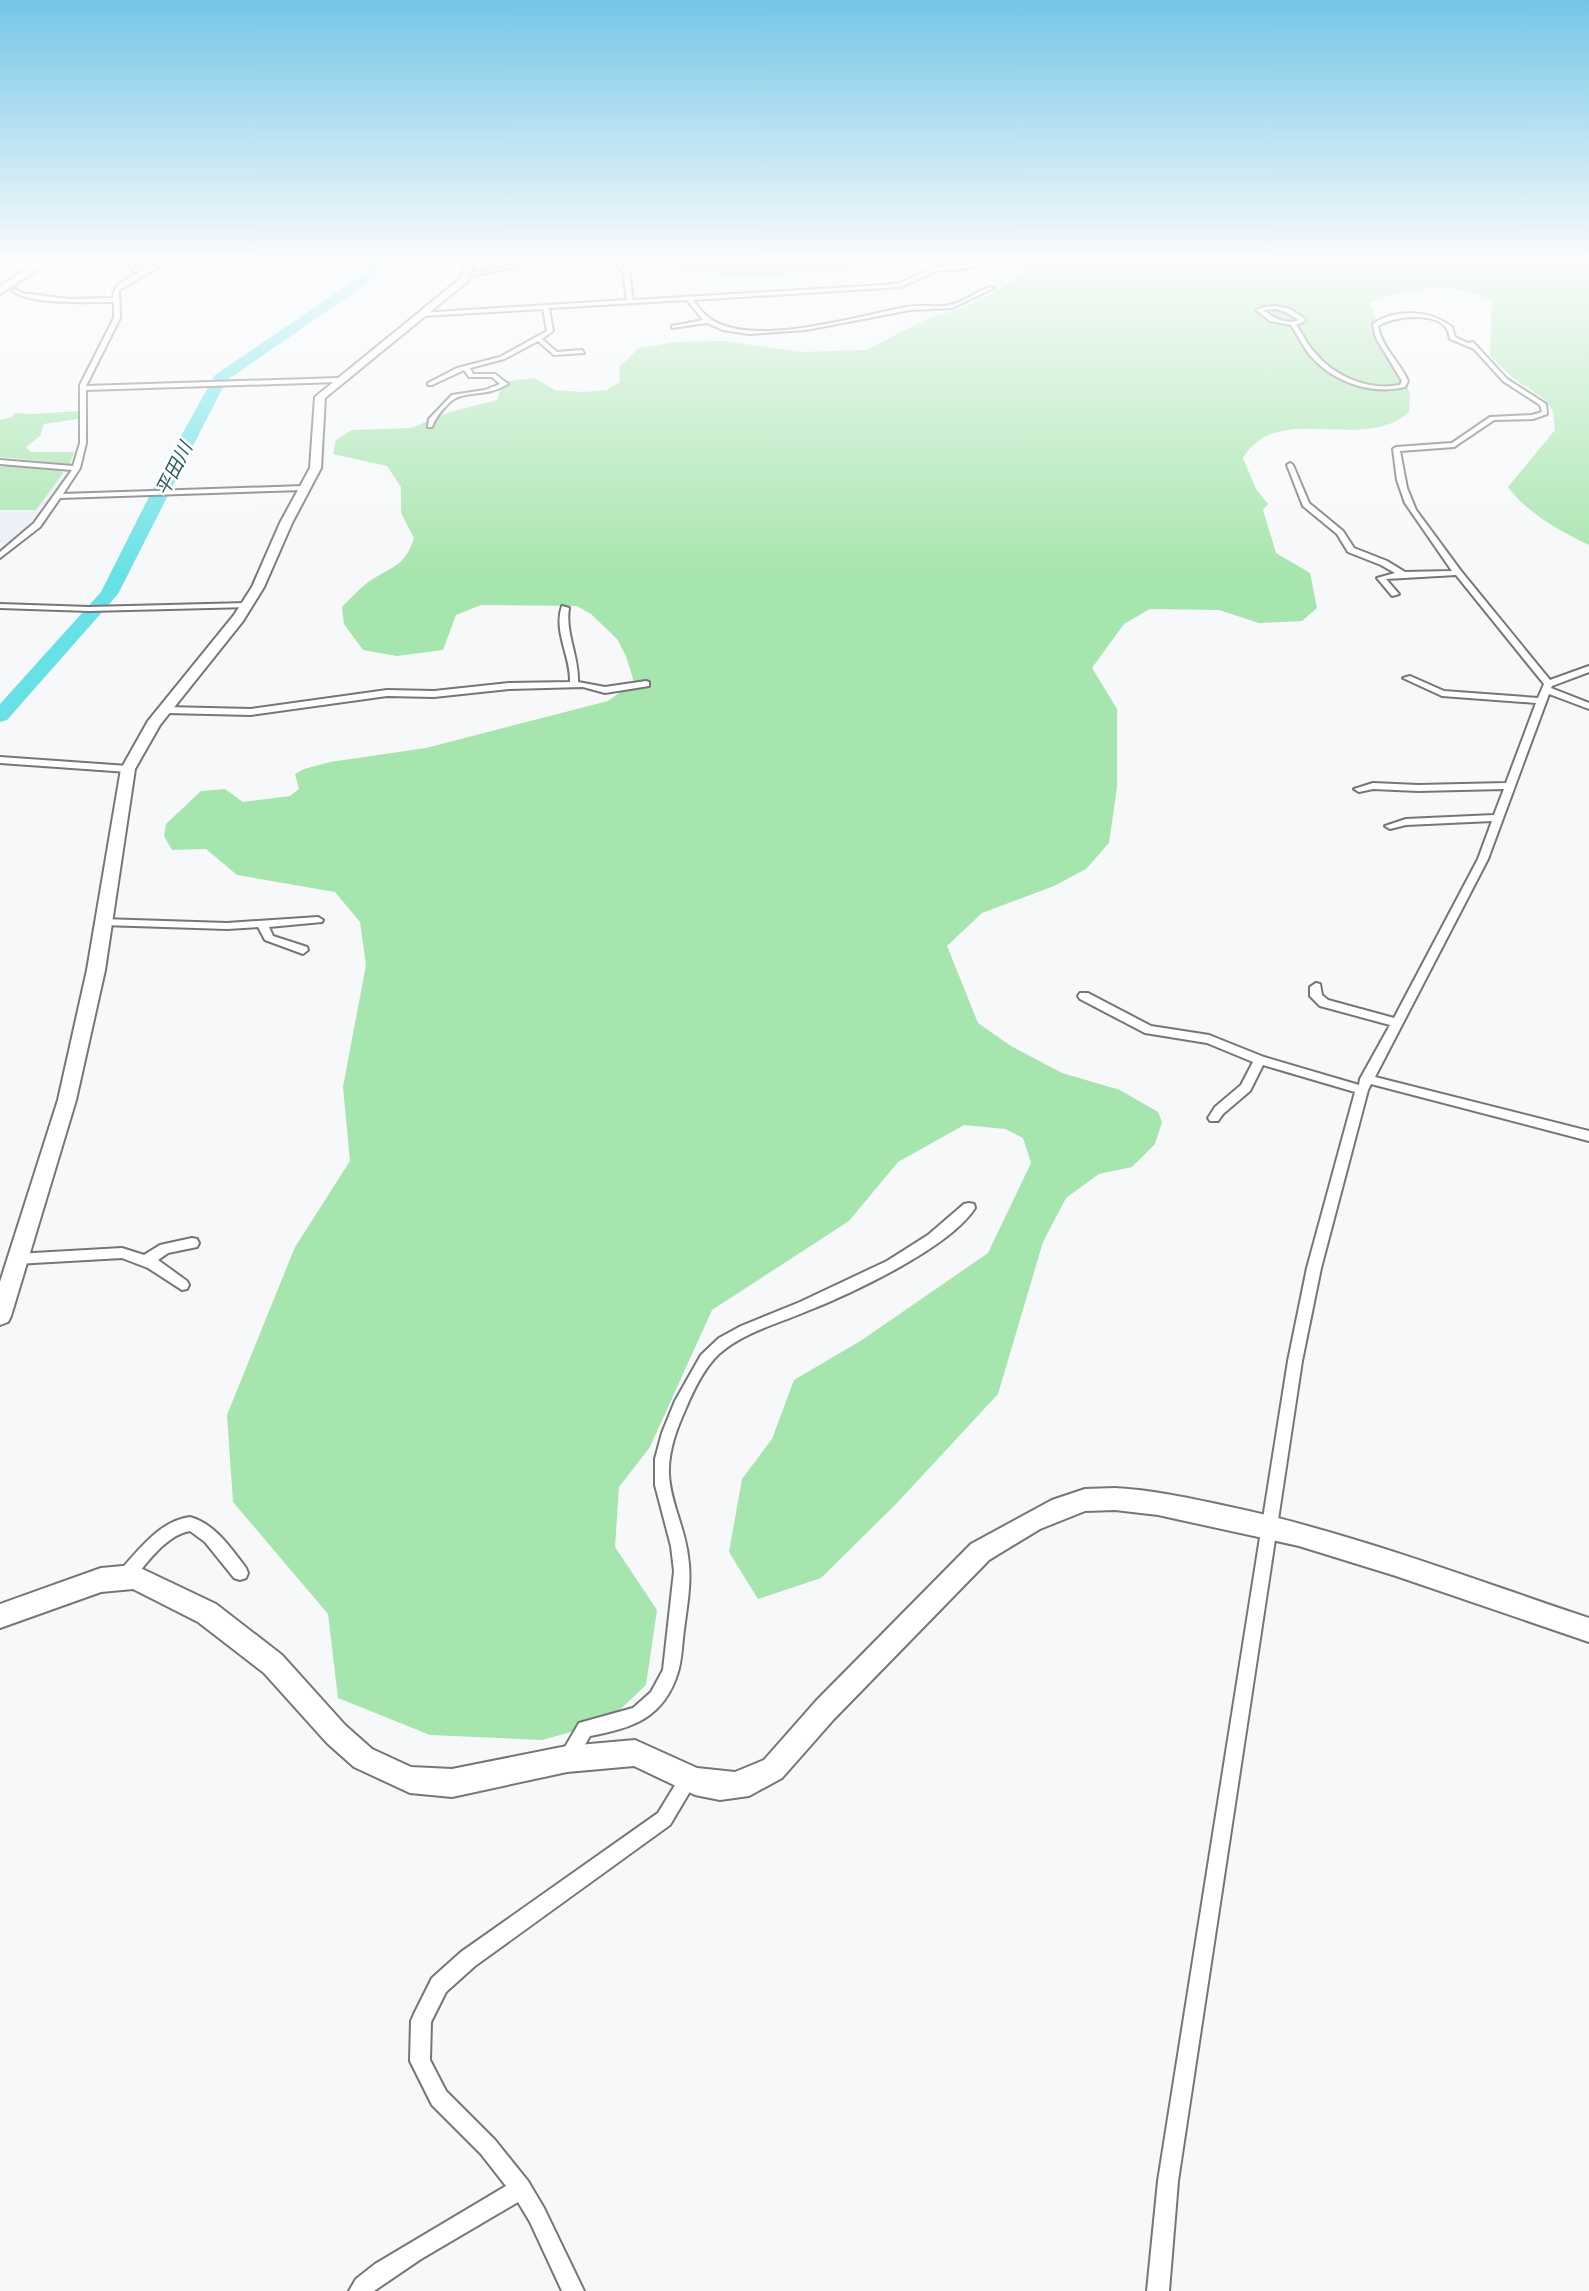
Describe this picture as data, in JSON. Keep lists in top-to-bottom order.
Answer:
{
  "water": ["平田川"]
}
